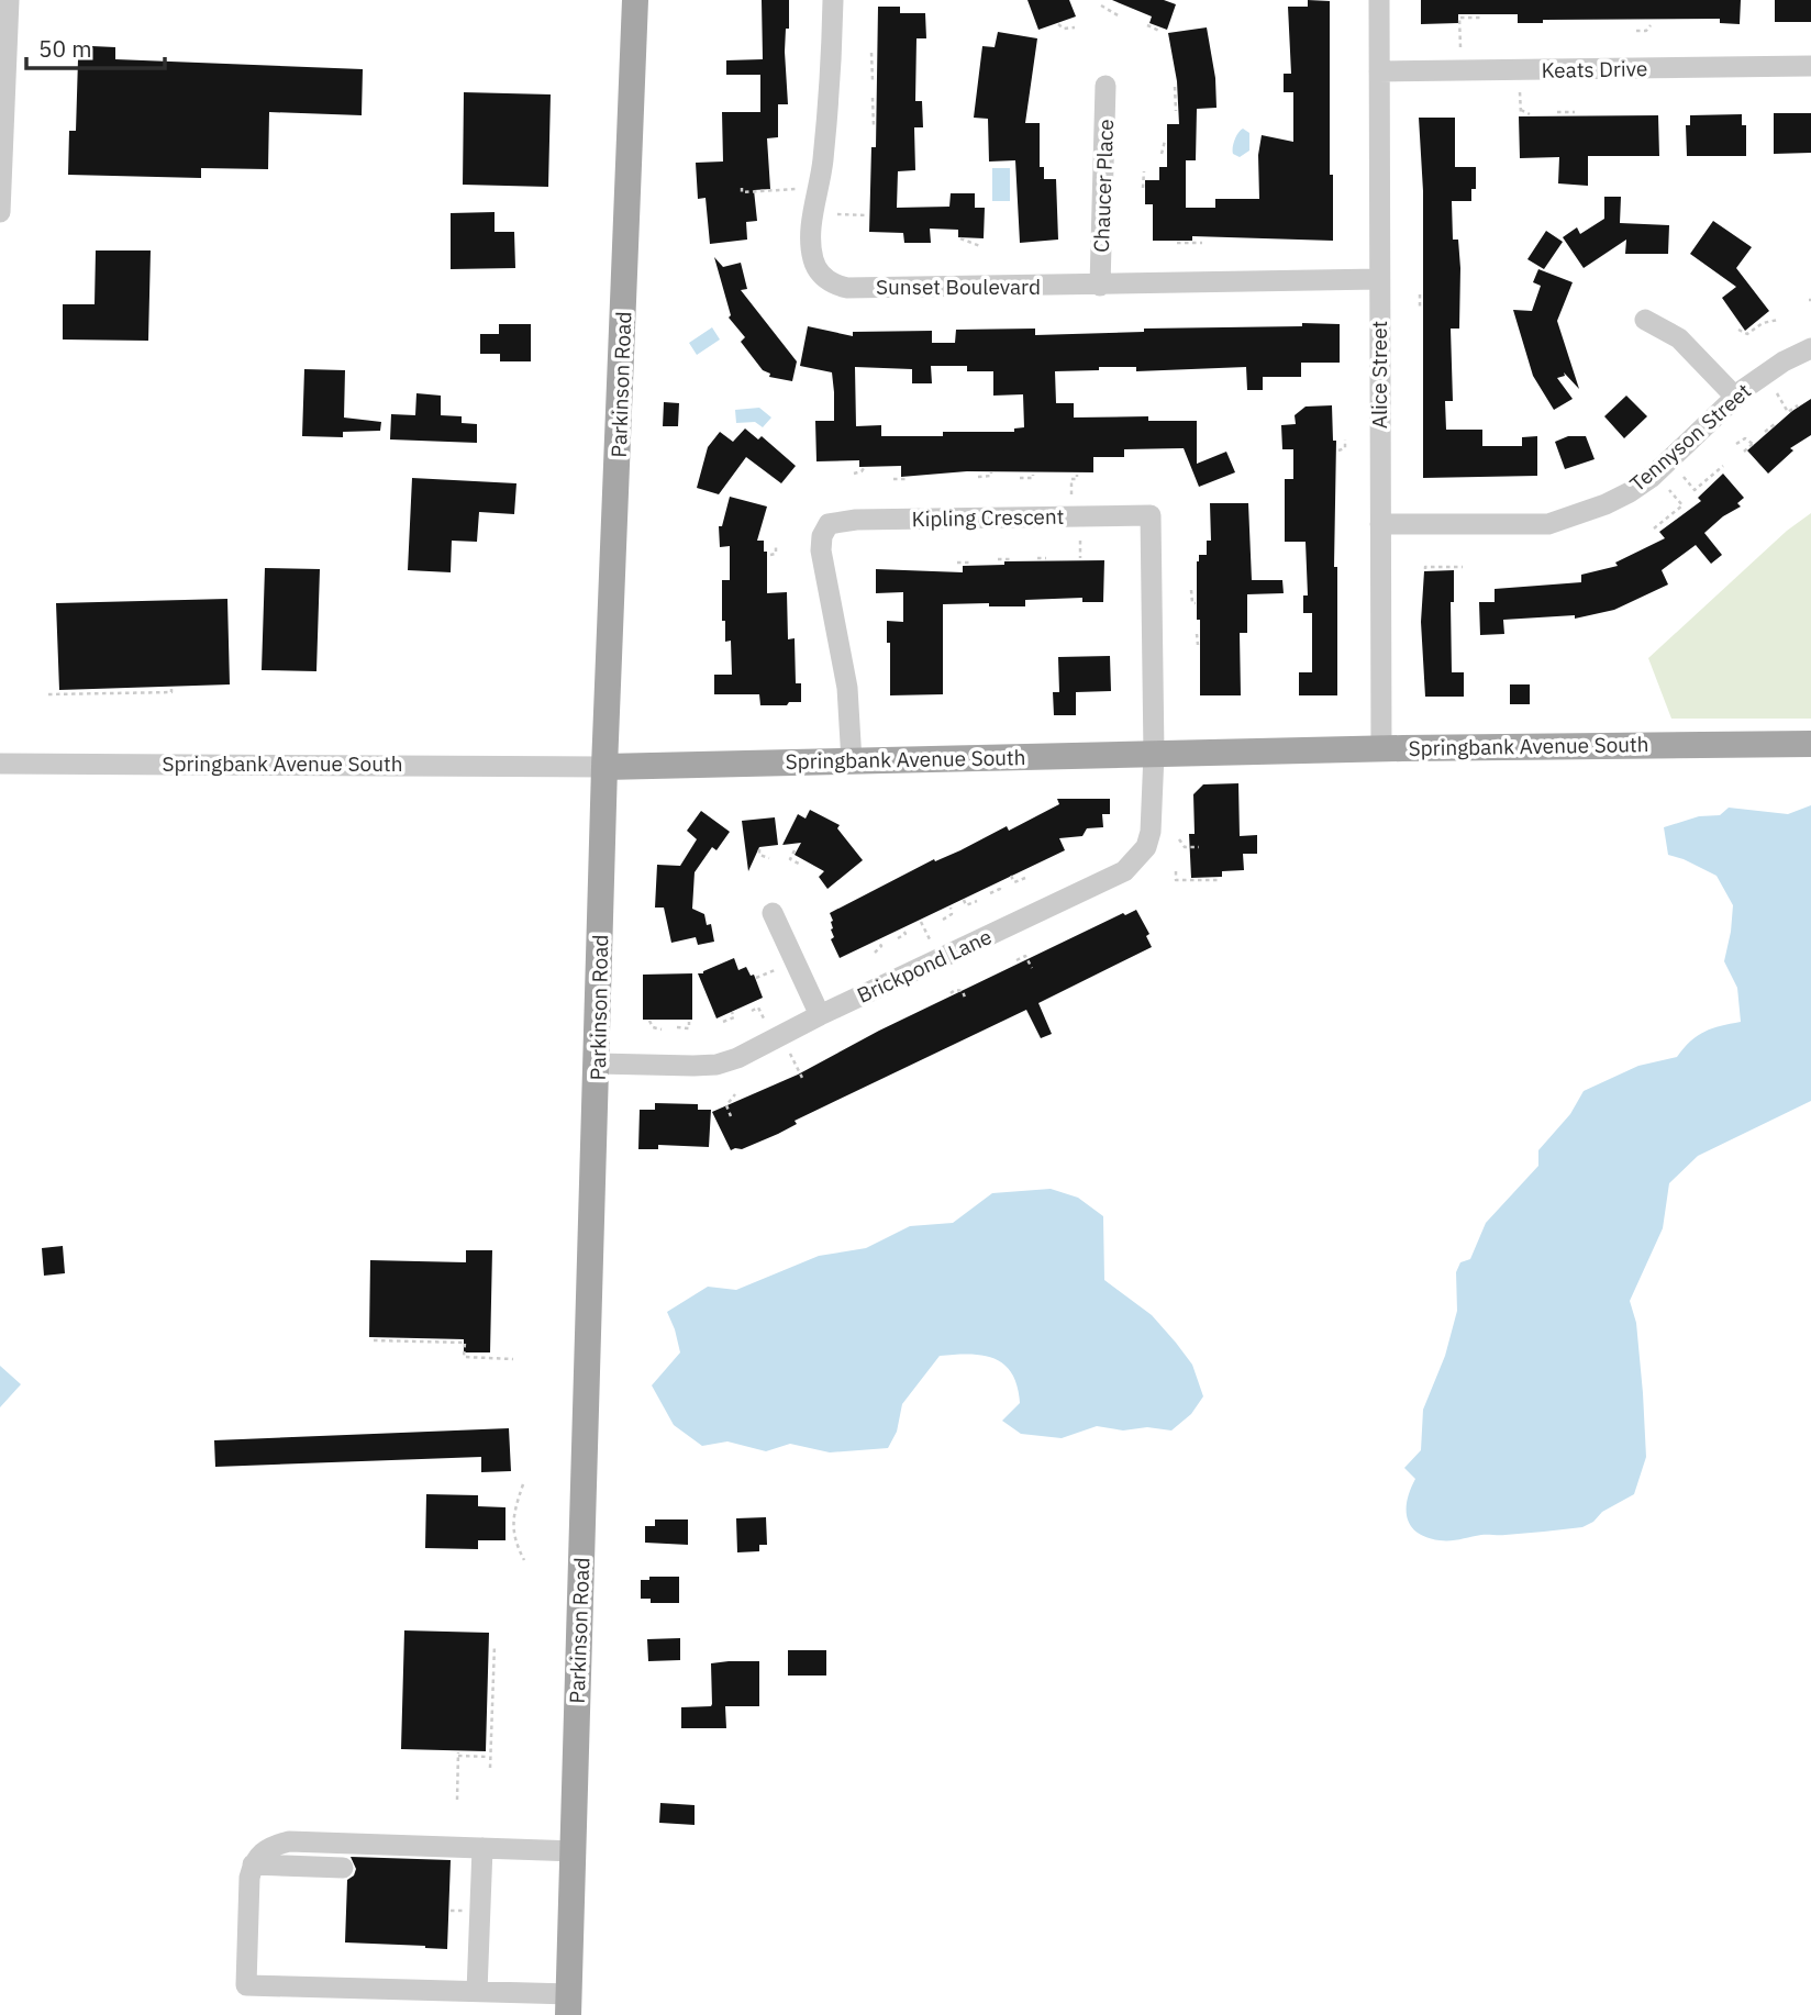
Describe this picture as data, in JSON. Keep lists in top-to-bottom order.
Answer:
{
  "streets": {
    "main road": ["Parkinson Road", "Springbank Avenue South"],
    "street": [
      "Keats Drive",
      "Chaucer Place",
      "Sunset Boulevard",
      "Alice Street",
      "Tennyson Street",
      "Kipling Crescent",
      "Brickpond Lane"
    ]
  },
  "crossings": [
    ["Keats Drive", "Alice Street"],
    ["Chaucer Place", "Sunset Boulevard"],
    ["Sunset Boulevard", "Alice Street"],
    ["Alice Street", "Tennyson Street"],
    ["Alice Street", "Springbank Avenue South"],
    ["Parkinson Road", "Springbank Avenue South"],
    ["Parkinson Road", "Brickpond Lane"],
    ["Kipling Crescent", "Springbank Avenue South"],
    ["Kipling Crescent", "Brickpond Lane"],
    ["Springbank Avenue South", "Brickpond Lane"]
  ],
  "scale_bar": "50 m"
}
